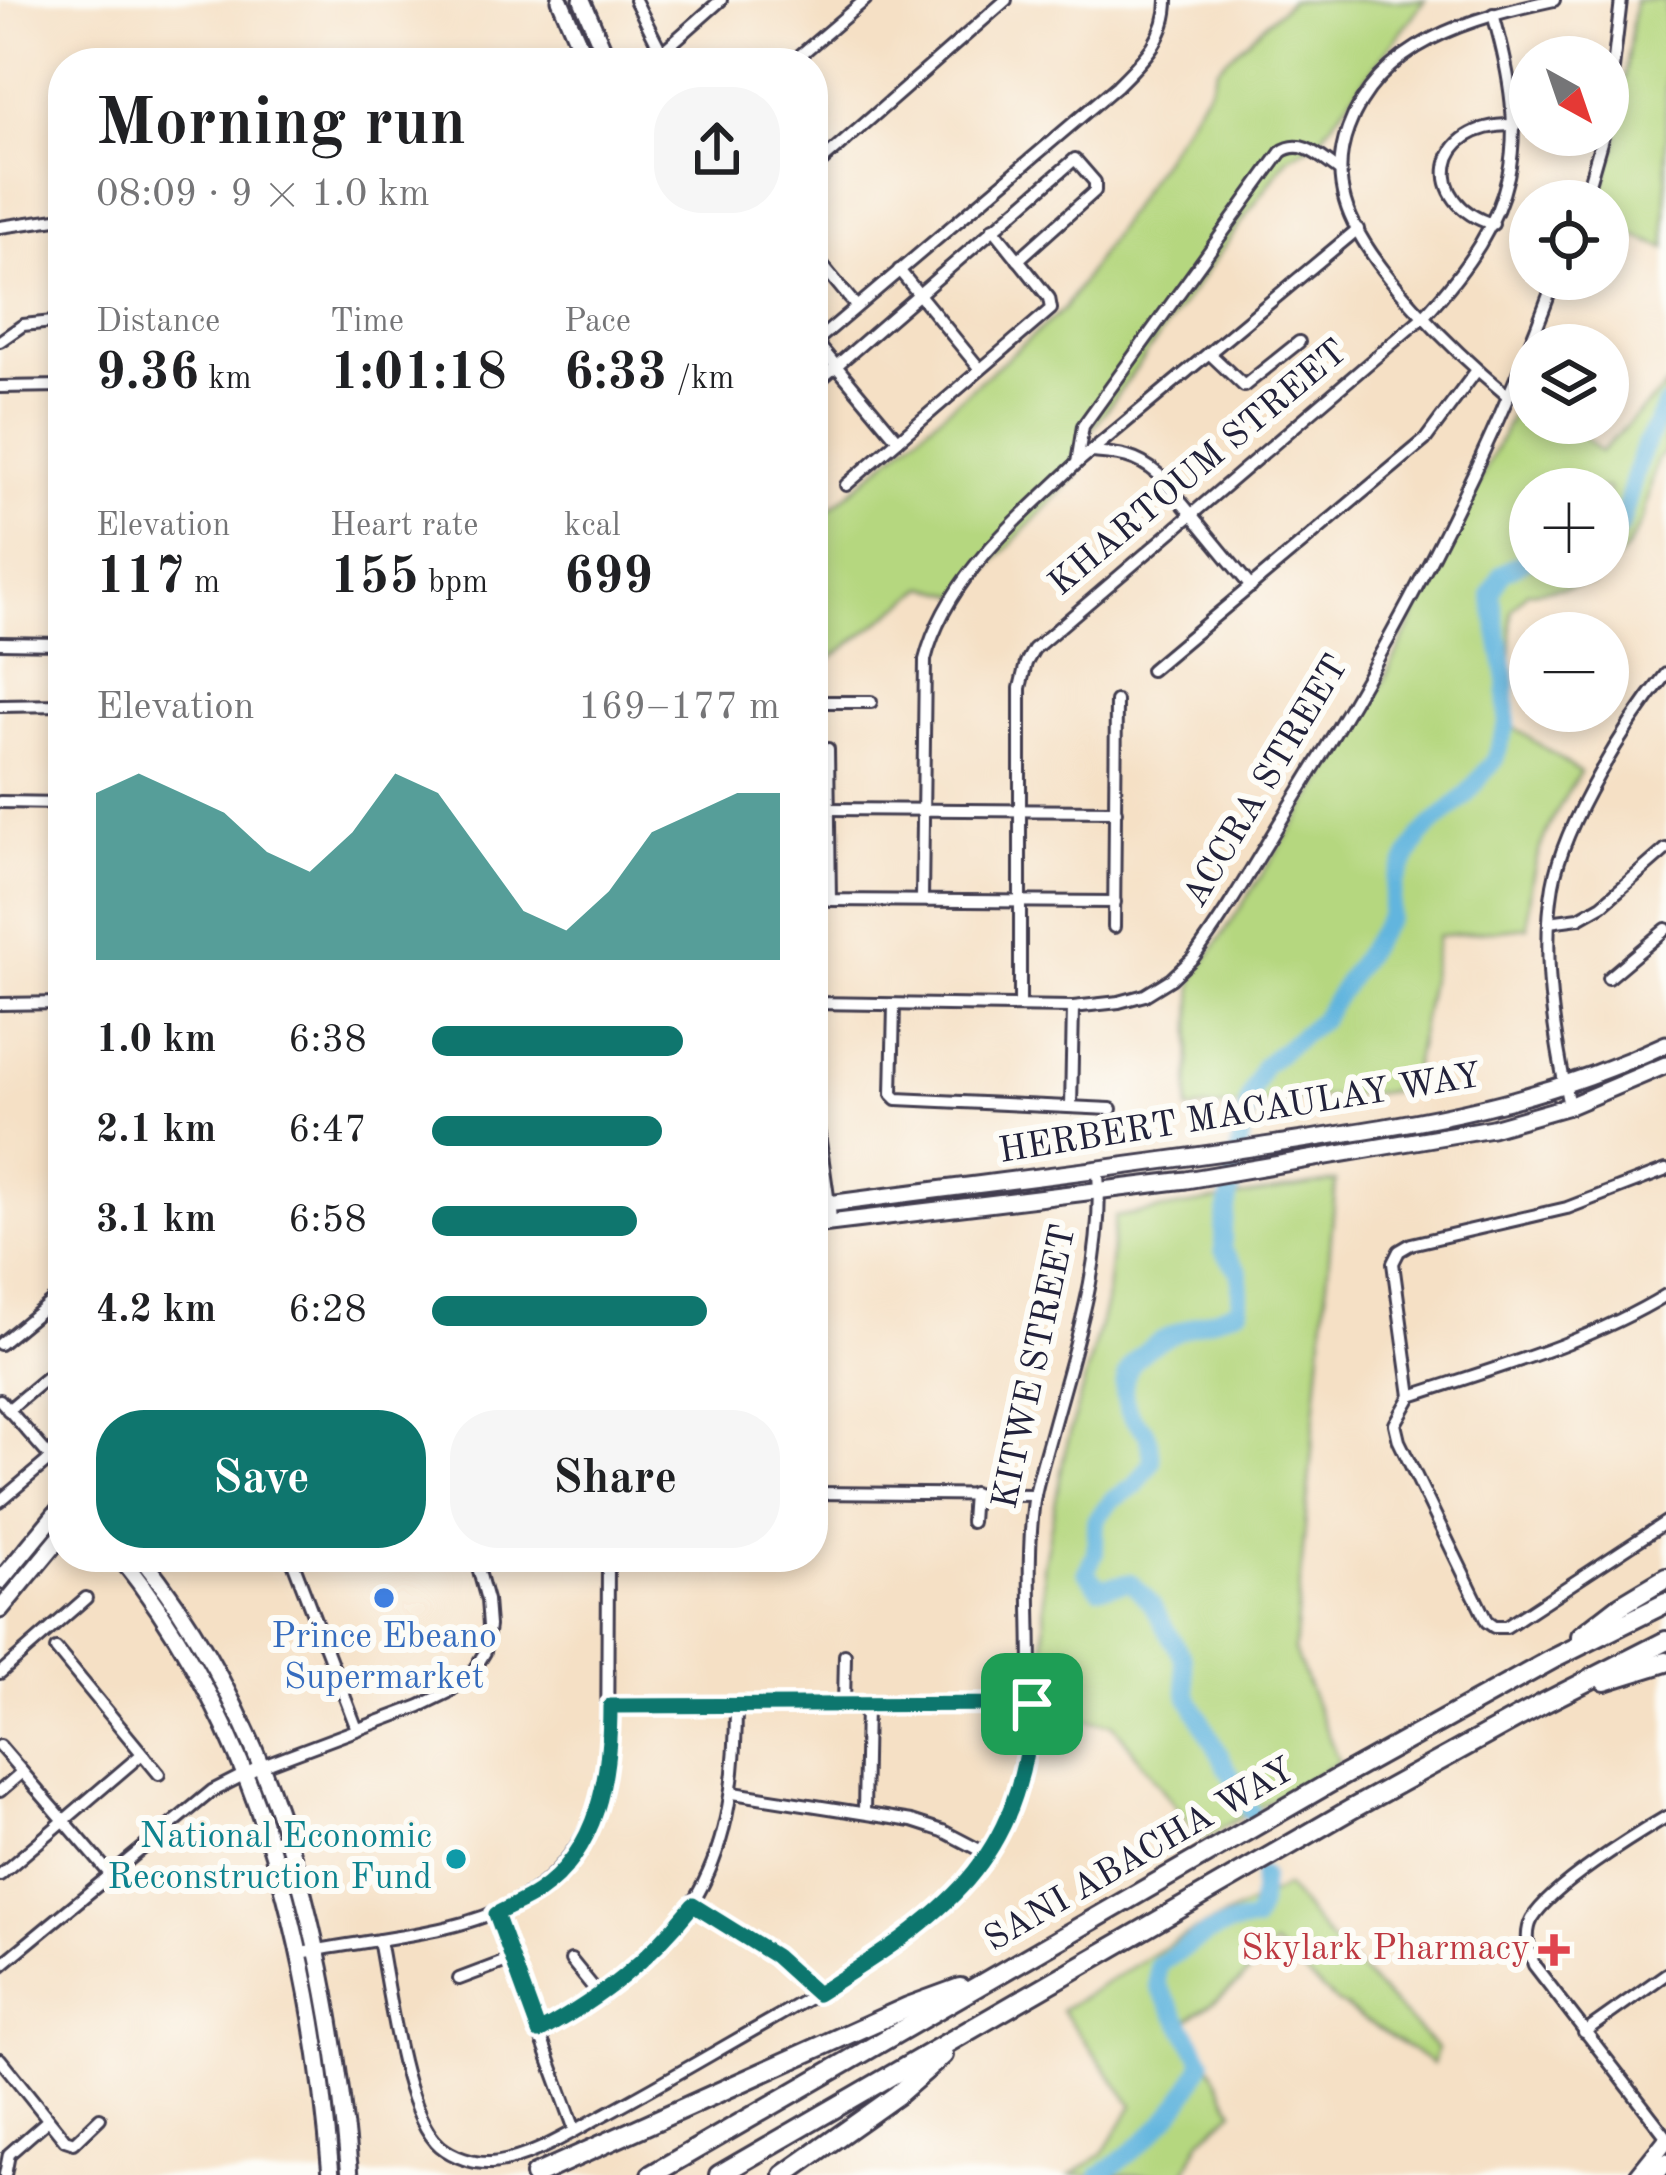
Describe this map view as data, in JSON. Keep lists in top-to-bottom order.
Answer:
{
  "streets": {
    "highway": ["SANI ABACHA WAY"],
    "main road": ["HERBERT MACAULAY WAY"],
    "street": ["KHARTOUM STREET", "ACCRA STREET", "KITWE STREET"]
  },
  "crossings": [
    ["KHARTOUM STREET", "ACCRA STREET"],
    ["HERBERT MACAULAY WAY", "KITWE STREET"]
  ],
  "places": {
    "other": ["Prince Ebeano Supermarket", "National Economic Reconstruction Fund"],
    "health": ["Skylark Pharmacy"]
  },
  "north": "bottom right",
  "page": {
    "map_buttons": ["+", "−"],
    "heading": ["Morning run", "08:09 · 9 × 1.0 km"],
    "stats": [
      ["Distance", "9.36 km"],
      ["Time", "1:01:18"],
      ["Pace", "6:33 /km"],
      ["Elevation", "117 m"],
      ["Heart rate", "155 bpm"],
      ["kcal", "699"]
    ],
    "chart": ["Elevation", "169–177 m"],
    "list": [
      {
        "name": "1.0 km",
        "note": "6:38"
      },
      {
        "name": "2.1 km",
        "note": "6:47"
      },
      {
        "name": "3.1 km",
        "note": "6:58"
      },
      {
        "name": "4.2 km",
        "note": "6:28"
      }
    ],
    "buttons": ["Save", "Share"]
  }
}
